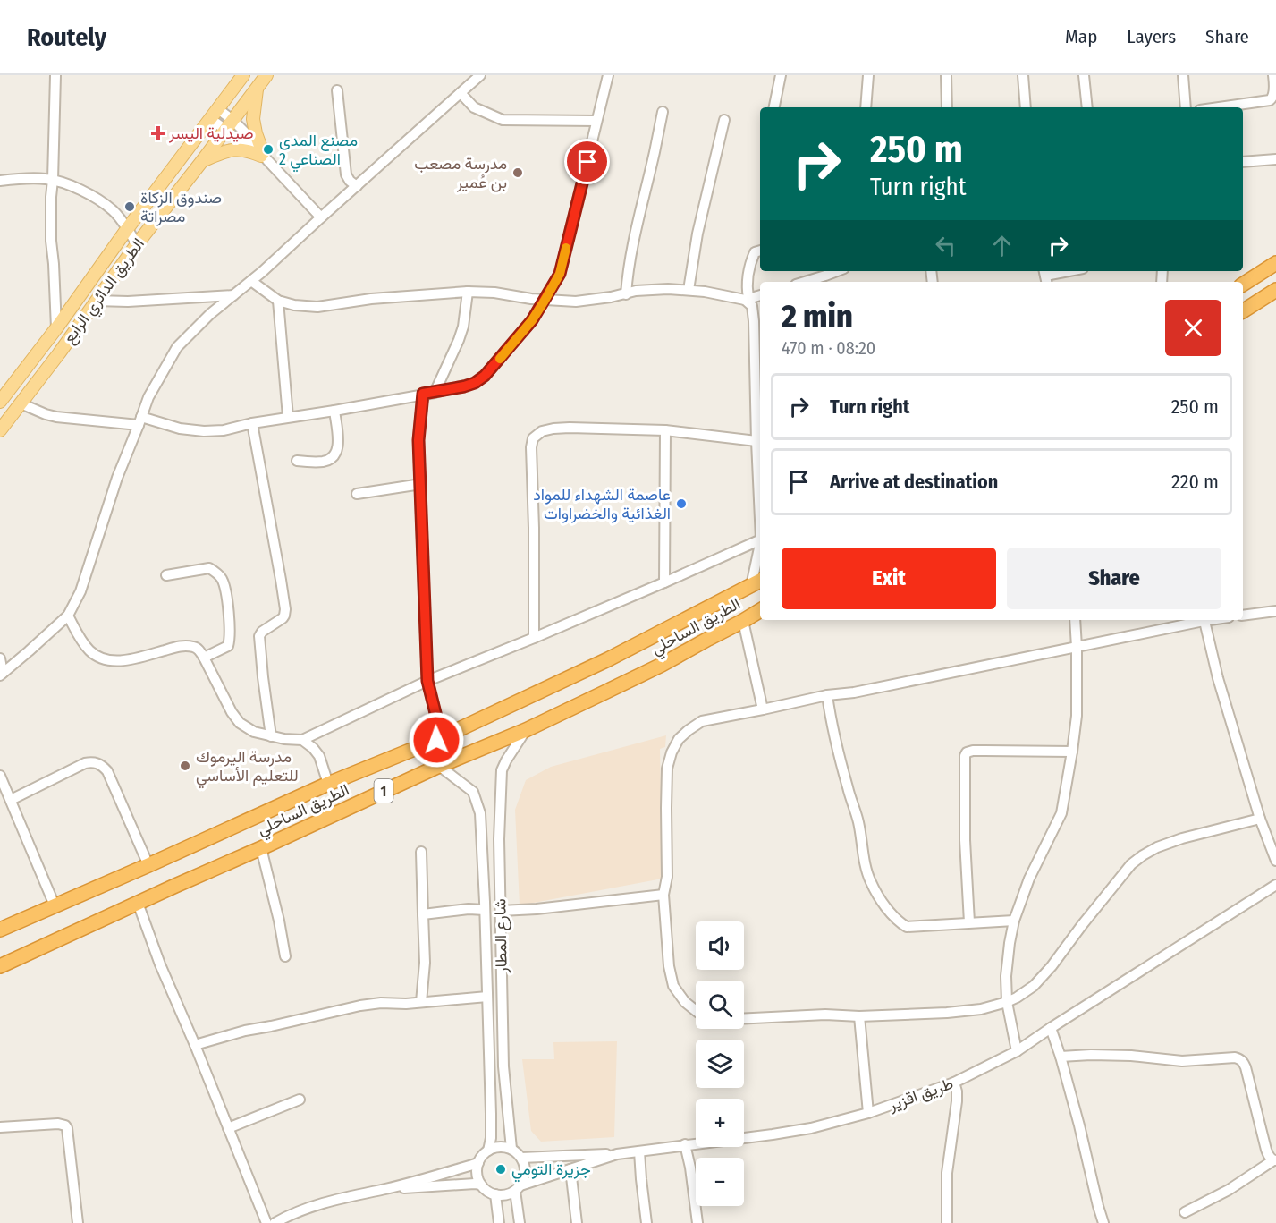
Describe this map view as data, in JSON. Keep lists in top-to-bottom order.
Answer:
{
  "streets": {
    "highway": ["الطريق الساحلي", "1"],
    "main road": ["الطريق الدائري الرابع"],
    "street": ["شارع المطار", "طريق اقزير"]
  },
  "crossings": [
    ["الطريق الساحلي", "شارع المطار"],
    ["شارع المطار", "طريق اقزير"]
  ],
  "places": {
    "health": ["صيدلية اليسر"],
    "other": [
      "مصنع المدى الصناعي 2",
      "مدرسة مصعب بن عُمير",
      "صندوق الزكاة مصراتة",
      "عاصمة الشهداء للمواد الغذائية والخضراوات",
      "مدرسة اليرموك للتعليم الأساسي",
      "جزيرة التومي"
    ]
  },
  "page": {
    "header": "Routely",
    "nav": ["Map", "Layers", "Share"],
    "turn": ["250 m", "Turn right"],
    "heading": ["2 min", "470 m · 08:20"],
    "list": [
      {
        "name": "Turn right",
        "value": "250 m"
      },
      {
        "name": "Arrive at destination",
        "value": "220 m"
      }
    ],
    "buttons": ["Exit", "Share"],
    "map_buttons": ["+", "−"]
  }
}
